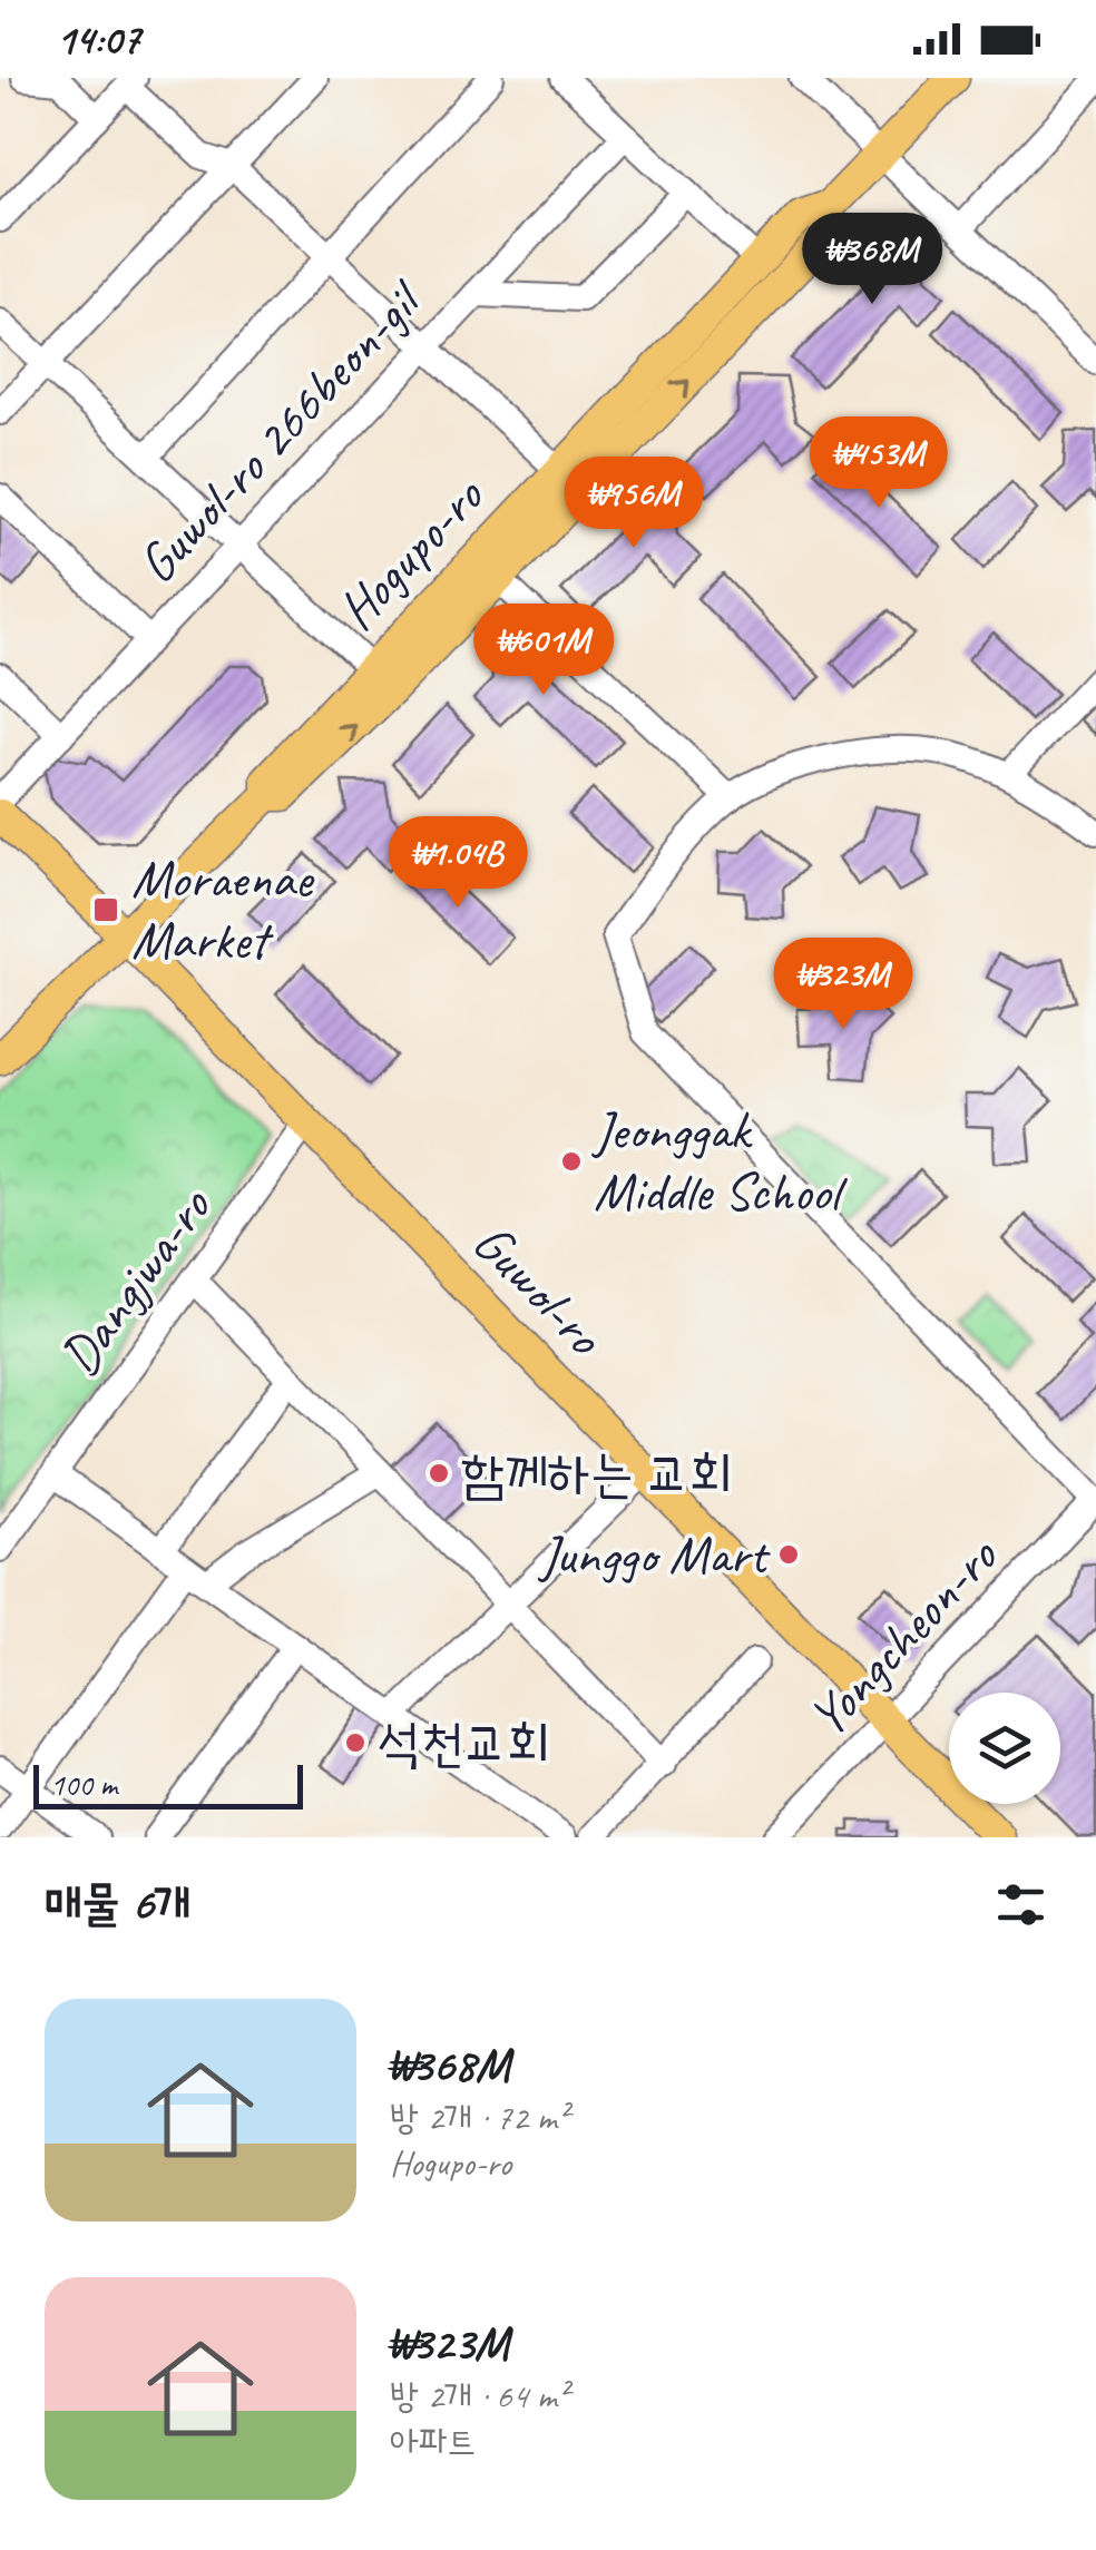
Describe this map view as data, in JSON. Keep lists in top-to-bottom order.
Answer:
{
  "streets": {
    "main road": ["Hogupo-ro", "Guwol-ro"],
    "street": ["Guwol-ro 266beon-gil", "Dangjwa-ro", "Yongcheon-ro"]
  },
  "crossings": [
    ["Hogupo-ro", "Guwol-ro"],
    ["Dangjwa-ro", "Guwol-ro"],
    ["Guwol-ro", "Yongcheon-ro"]
  ],
  "places": {
    "transit": ["Moraenae Market"],
    "other": [
      "Jeonggak Middle School",
      "함께하는 교회",
      "Junggo Mart",
      "석천교회"
    ]
  },
  "scale_bar": "100 m",
  "page": {
    "status": "14:07",
    "price": [
      "₩368M",
      "₩453M",
      "₩956M",
      "₩601M",
      "₩1.04B",
      "₩323M"
    ],
    "scale": "100 m",
    "heading": "매물 6개",
    "list": [
      {
        "name": "₩368M",
        "note": "방 2개 · 72 m² · Hogupo-ro"
      },
      {
        "name": "₩323M",
        "note": "방 2개 · 64 m² · 아파트"
      }
    ]
  }
}
